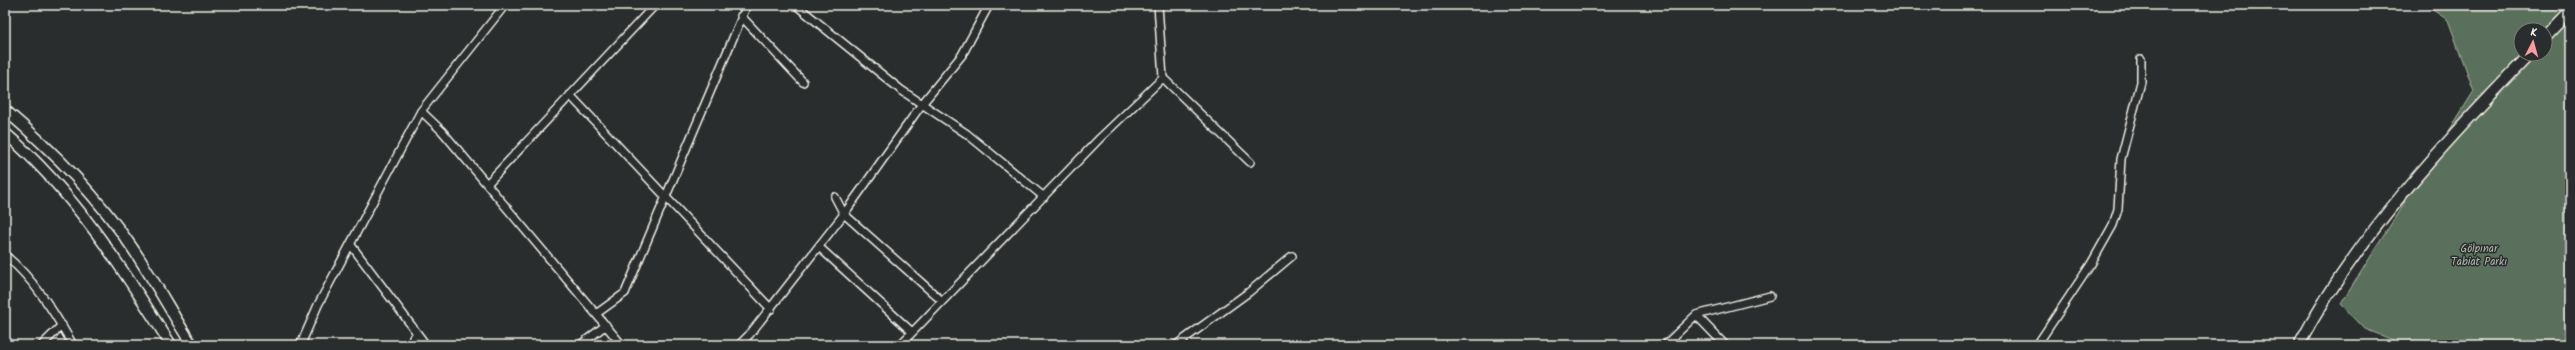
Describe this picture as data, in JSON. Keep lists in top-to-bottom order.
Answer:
{
  "parks": ["Gölpınar Tabiat Parkı"],
  "north": "top"
}
